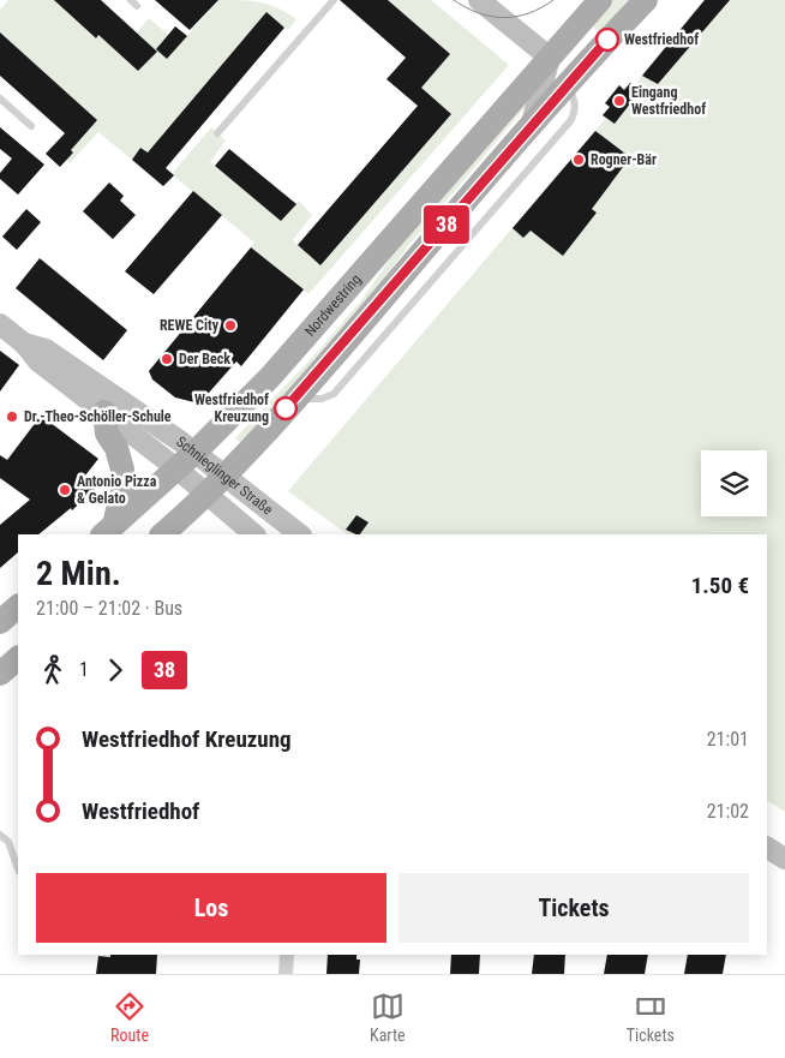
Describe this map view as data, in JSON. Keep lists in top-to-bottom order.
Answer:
{
  "streets": {
    "main road": ["Nordwestring", "Schnieglinger Straße"]
  },
  "crossings": [
    ["Nordwestring", "Schnieglinger Straße"]
  ],
  "places": [
    "Westfriedhof",
    "Eingang Westfriedhof",
    "Rogner-Bär",
    "REWE City",
    "Der Beck",
    "Westfriedhof Kreuzung",
    "Dr.-Theo-Schöller-Schule",
    "Antonio Pizza & Gelato"
  ],
  "lines": ["bus line 38"],
  "page": {
    "on_map": "38",
    "heading": ["2 Min.", "21:00 – 21:02 · Bus", "1.50 €"],
    "legs": ["1", "38"],
    "list": [
      {
        "name": "Westfriedhof Kreuzung",
        "value": "21:01"
      },
      {
        "name": "Westfriedhof",
        "value": "21:02"
      }
    ],
    "buttons": ["Los", "Tickets"],
    "tabs": ["Route", "Karte", "Tickets"]
  }
}
